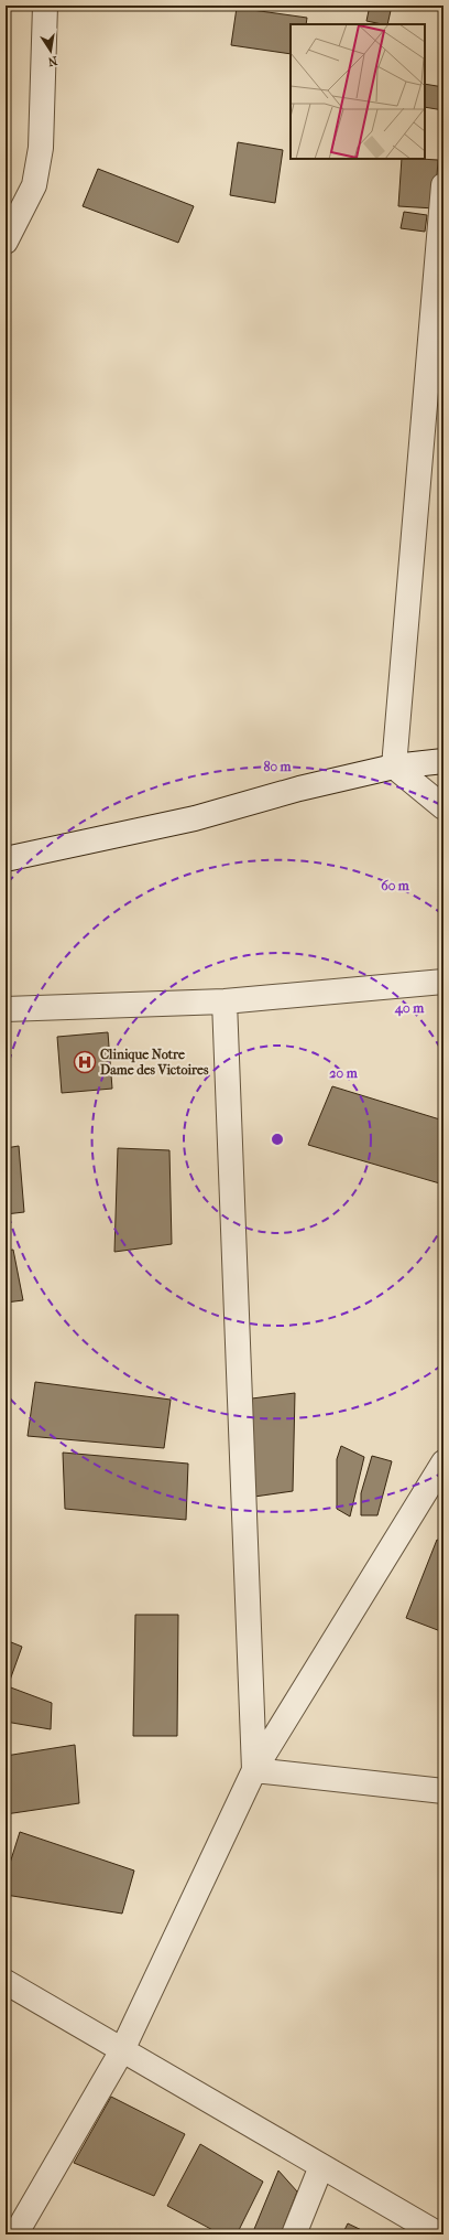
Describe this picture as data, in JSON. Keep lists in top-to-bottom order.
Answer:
{
  "places": {
    "hospital": ["Clinique Notre Dame des Victoires"]
  },
  "north": "bottom",
  "rings": [
    "80 m",
    "60 m",
    "40 m",
    "20 m"
  ]
}
